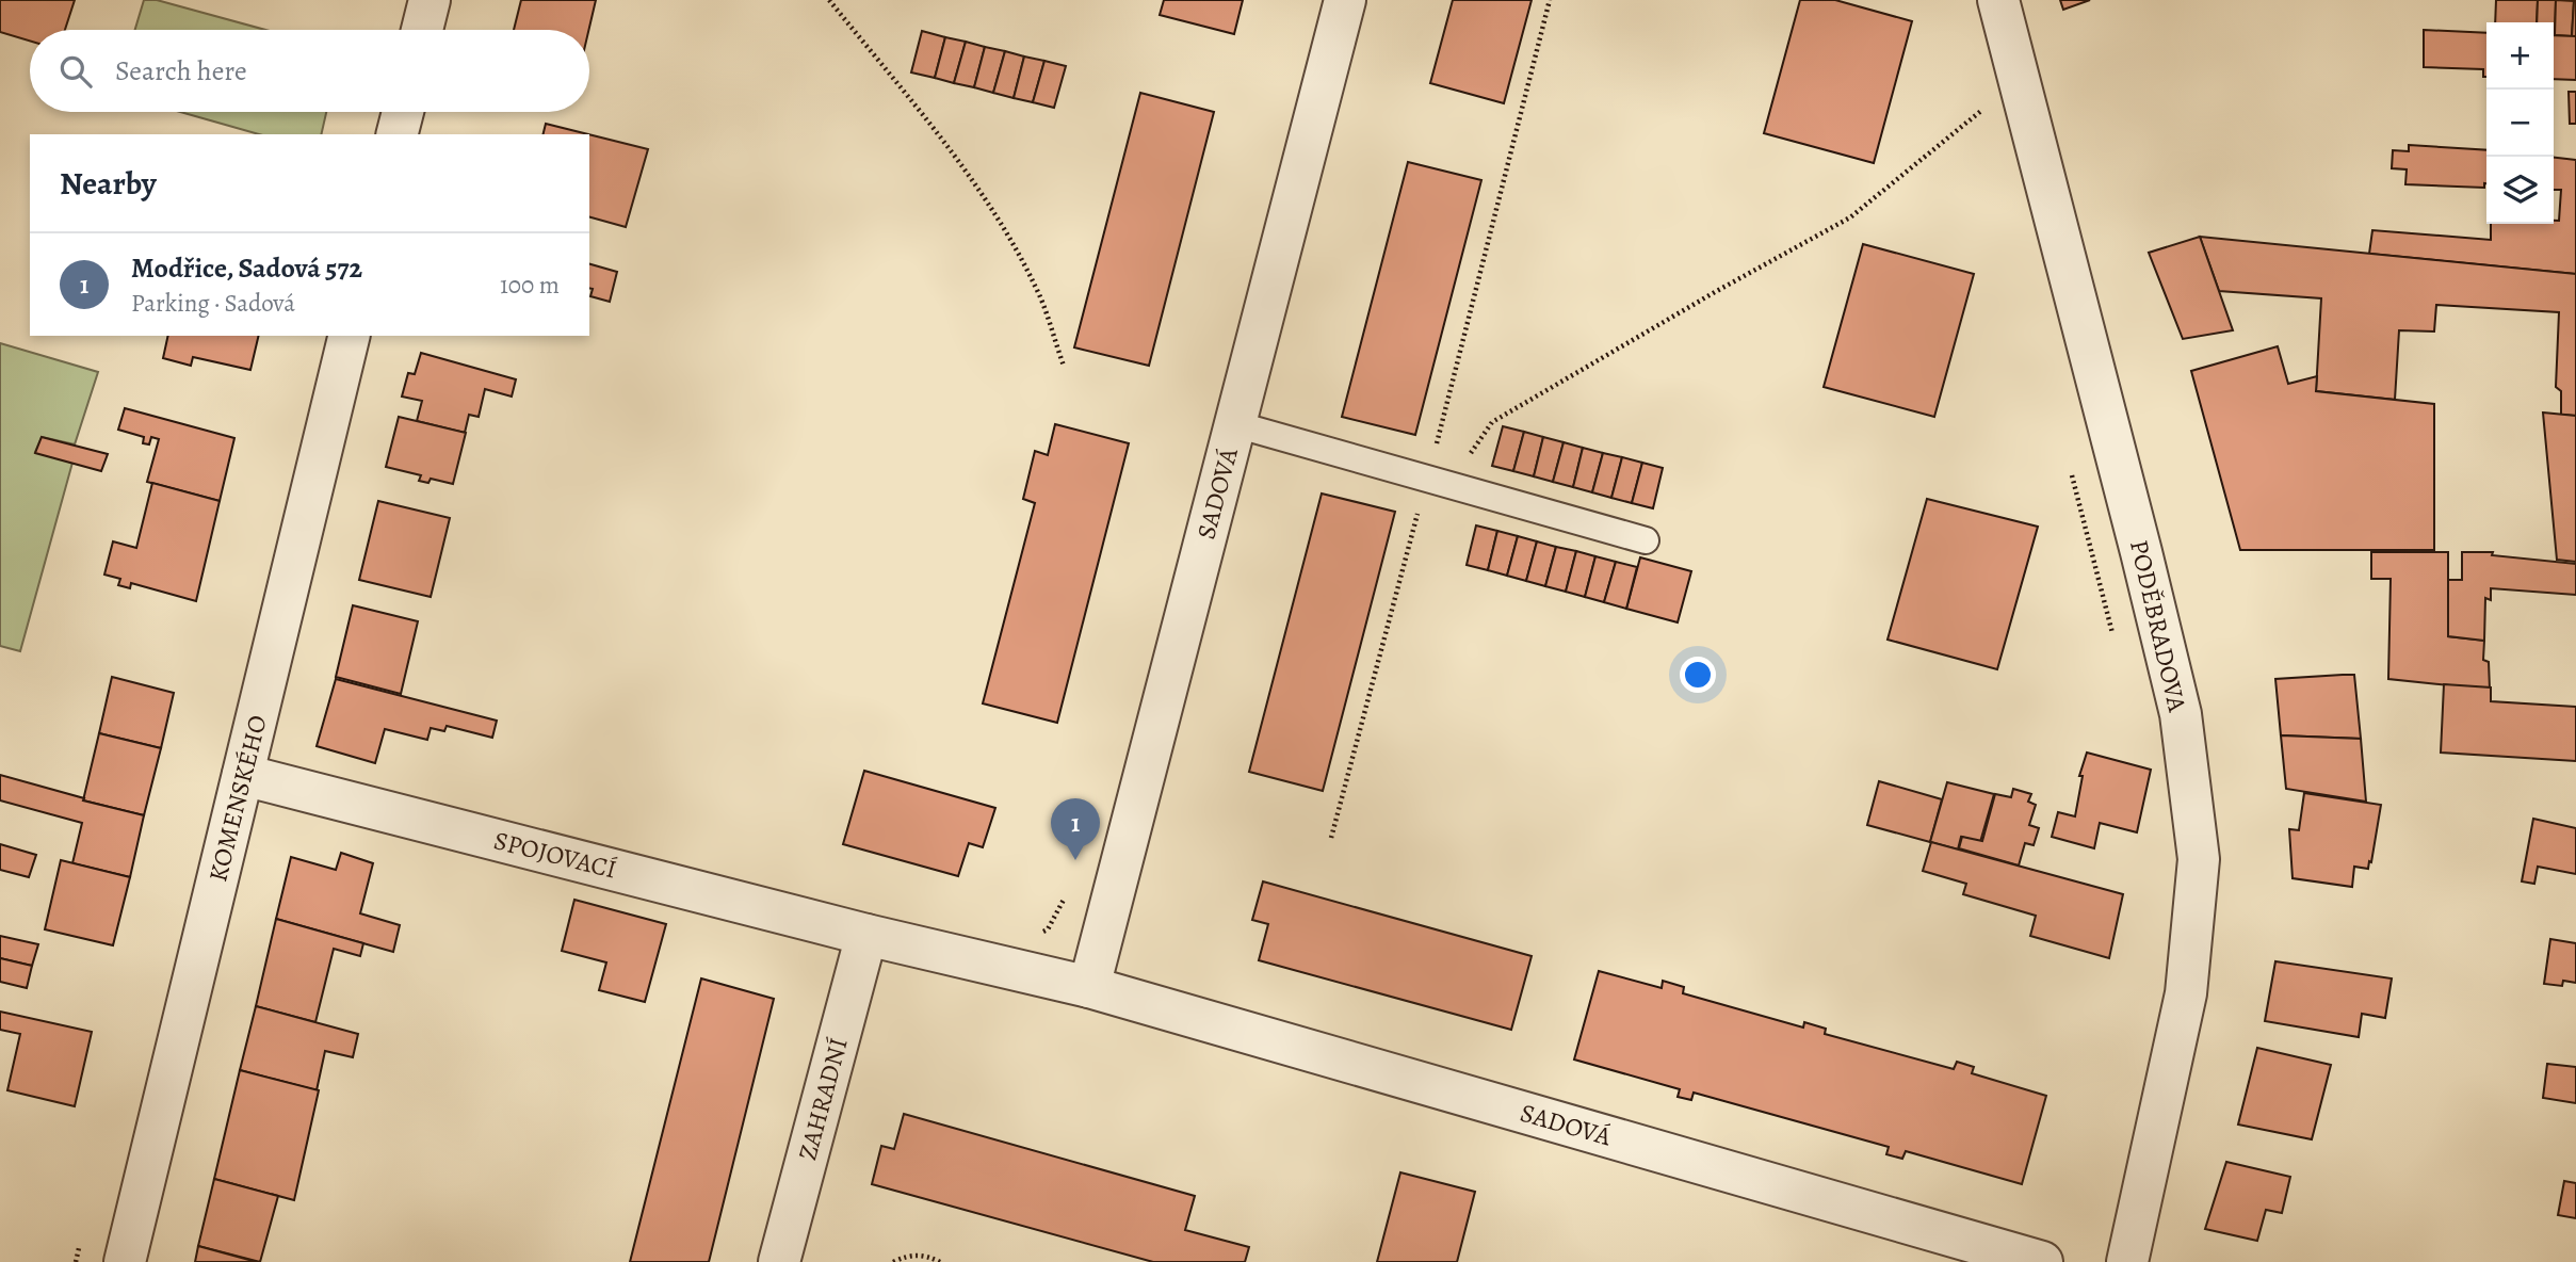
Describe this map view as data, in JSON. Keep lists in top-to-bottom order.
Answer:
{
  "streets": {
    "street": [
      "SADOVÁ",
      "PODĚBRADOVA",
      "KOMENSKÉHO",
      "SPOJOVACÍ",
      "ZAHRADNÍ"
    ]
  },
  "crossings": [
    ["SADOVÁ", "SPOJOVACÍ"],
    ["SADOVÁ", "ZAHRADNÍ"],
    ["KOMENSKÉHO", "SPOJOVACÍ"],
    ["SPOJOVACÍ", "ZAHRADNÍ"]
  ],
  "page": {
    "map_buttons": ["+", "−"],
    "search": "Search here",
    "heading": "Nearby",
    "list": [
      {
        "mark": "1",
        "name": "Modřice, Sadová 572",
        "note": "Parking · Sadová",
        "value": "100 m"
      }
    ],
    "pins": "1"
  }
}
